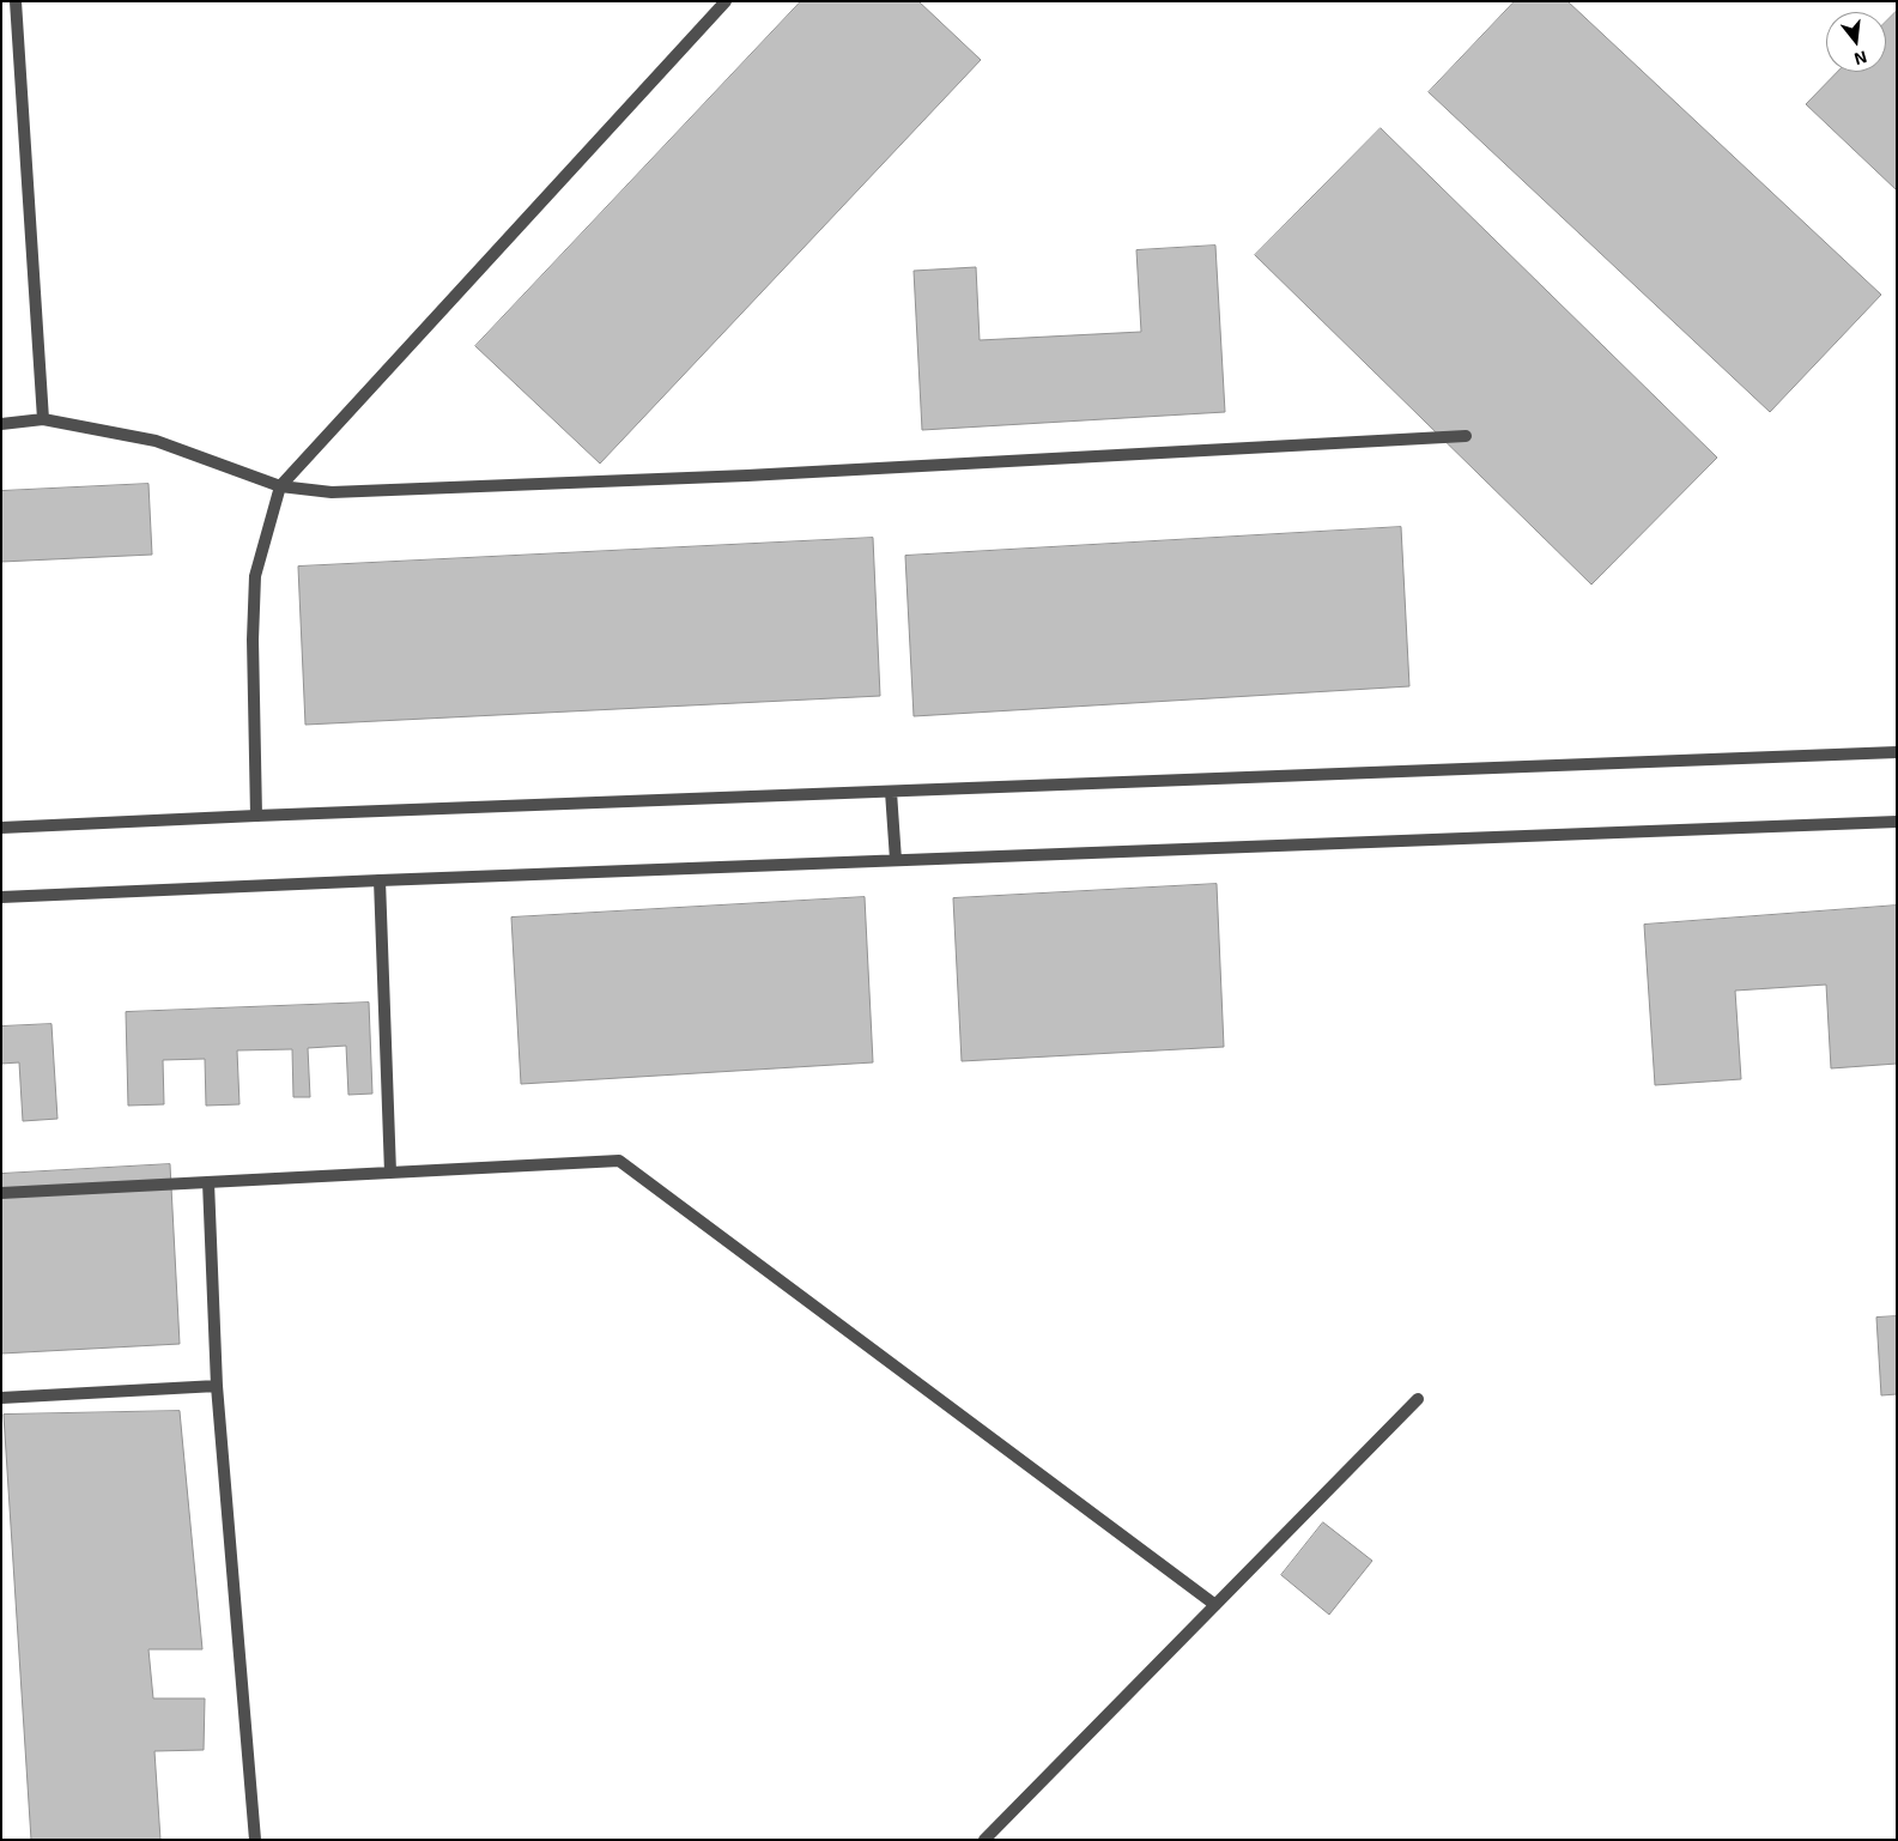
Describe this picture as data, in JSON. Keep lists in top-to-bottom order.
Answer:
{
  "north": "bottom"
}
